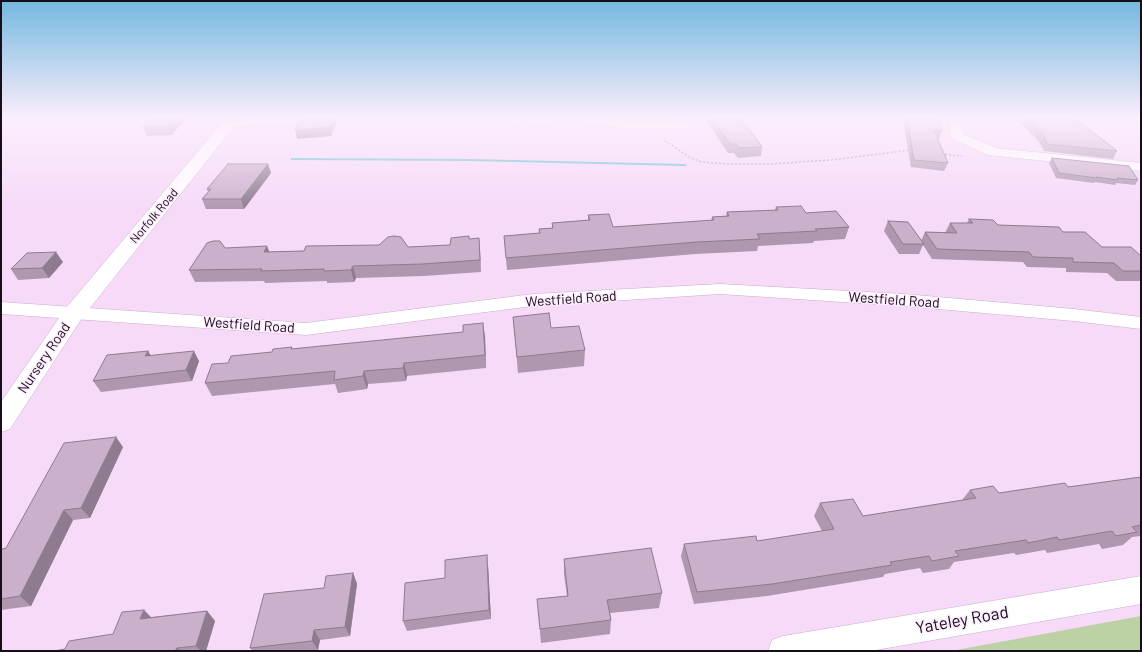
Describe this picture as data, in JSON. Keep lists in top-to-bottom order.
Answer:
{
  "streets": {
    "main road": ["Norfolk Road", "Nursery Road"],
    "street": ["Westfield Road", "Yateley Road"]
  },
  "crossings": [
    ["Norfolk Road", "Westfield Road"],
    ["Norfolk Road", "Nursery Road"],
    ["Westfield Road", "Nursery Road"]
  ]
}
